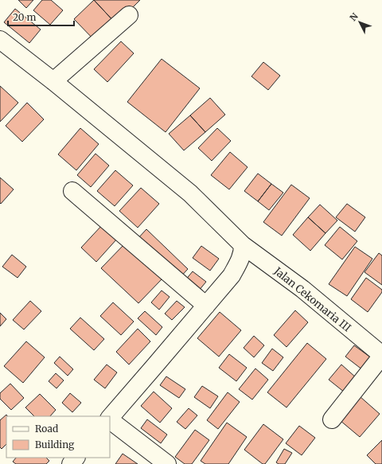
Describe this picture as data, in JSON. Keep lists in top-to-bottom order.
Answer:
{
  "streets": {
    "street": ["Jalan Cekomaria III"]
  },
  "legend": ["Road", "Building"],
  "scale_bar": "20 m",
  "north": "top left"
}
